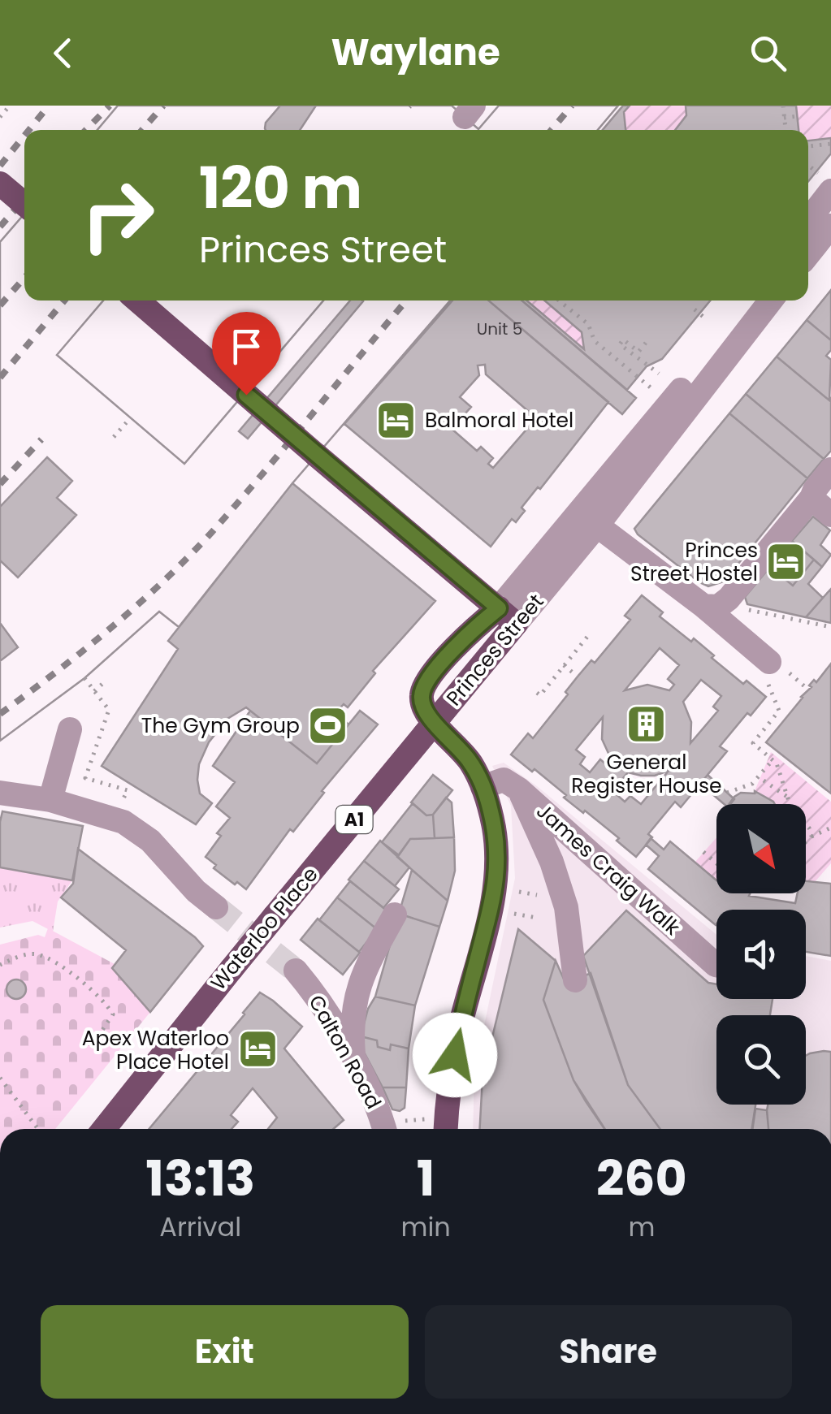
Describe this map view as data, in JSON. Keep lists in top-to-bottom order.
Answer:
{
  "streets": {
    "main road": ["Princes Street", "A1", "Waterloo Place"],
    "street": ["James Craig Walk", "Calton Road"]
  },
  "crossings": [
    ["Princes Street", "Waterloo Place"]
  ],
  "places": {
    "hotel": ["Balmoral Hotel", "Princes Street Hostel", "Apex Waterloo Place Hotel"],
    "building": ["General Register House"],
    "sports": ["The Gym Group"]
  },
  "house_numbers": ["Unit 5"],
  "north": "bottom right",
  "page": {
    "header": "Waylane",
    "turn": ["120 m", "Princes Street"],
    "eta": [
      "13:13",
      "Arrival",
      "1",
      "min",
      "260",
      "m"
    ],
    "buttons": ["Exit", "Share"]
  }
}
